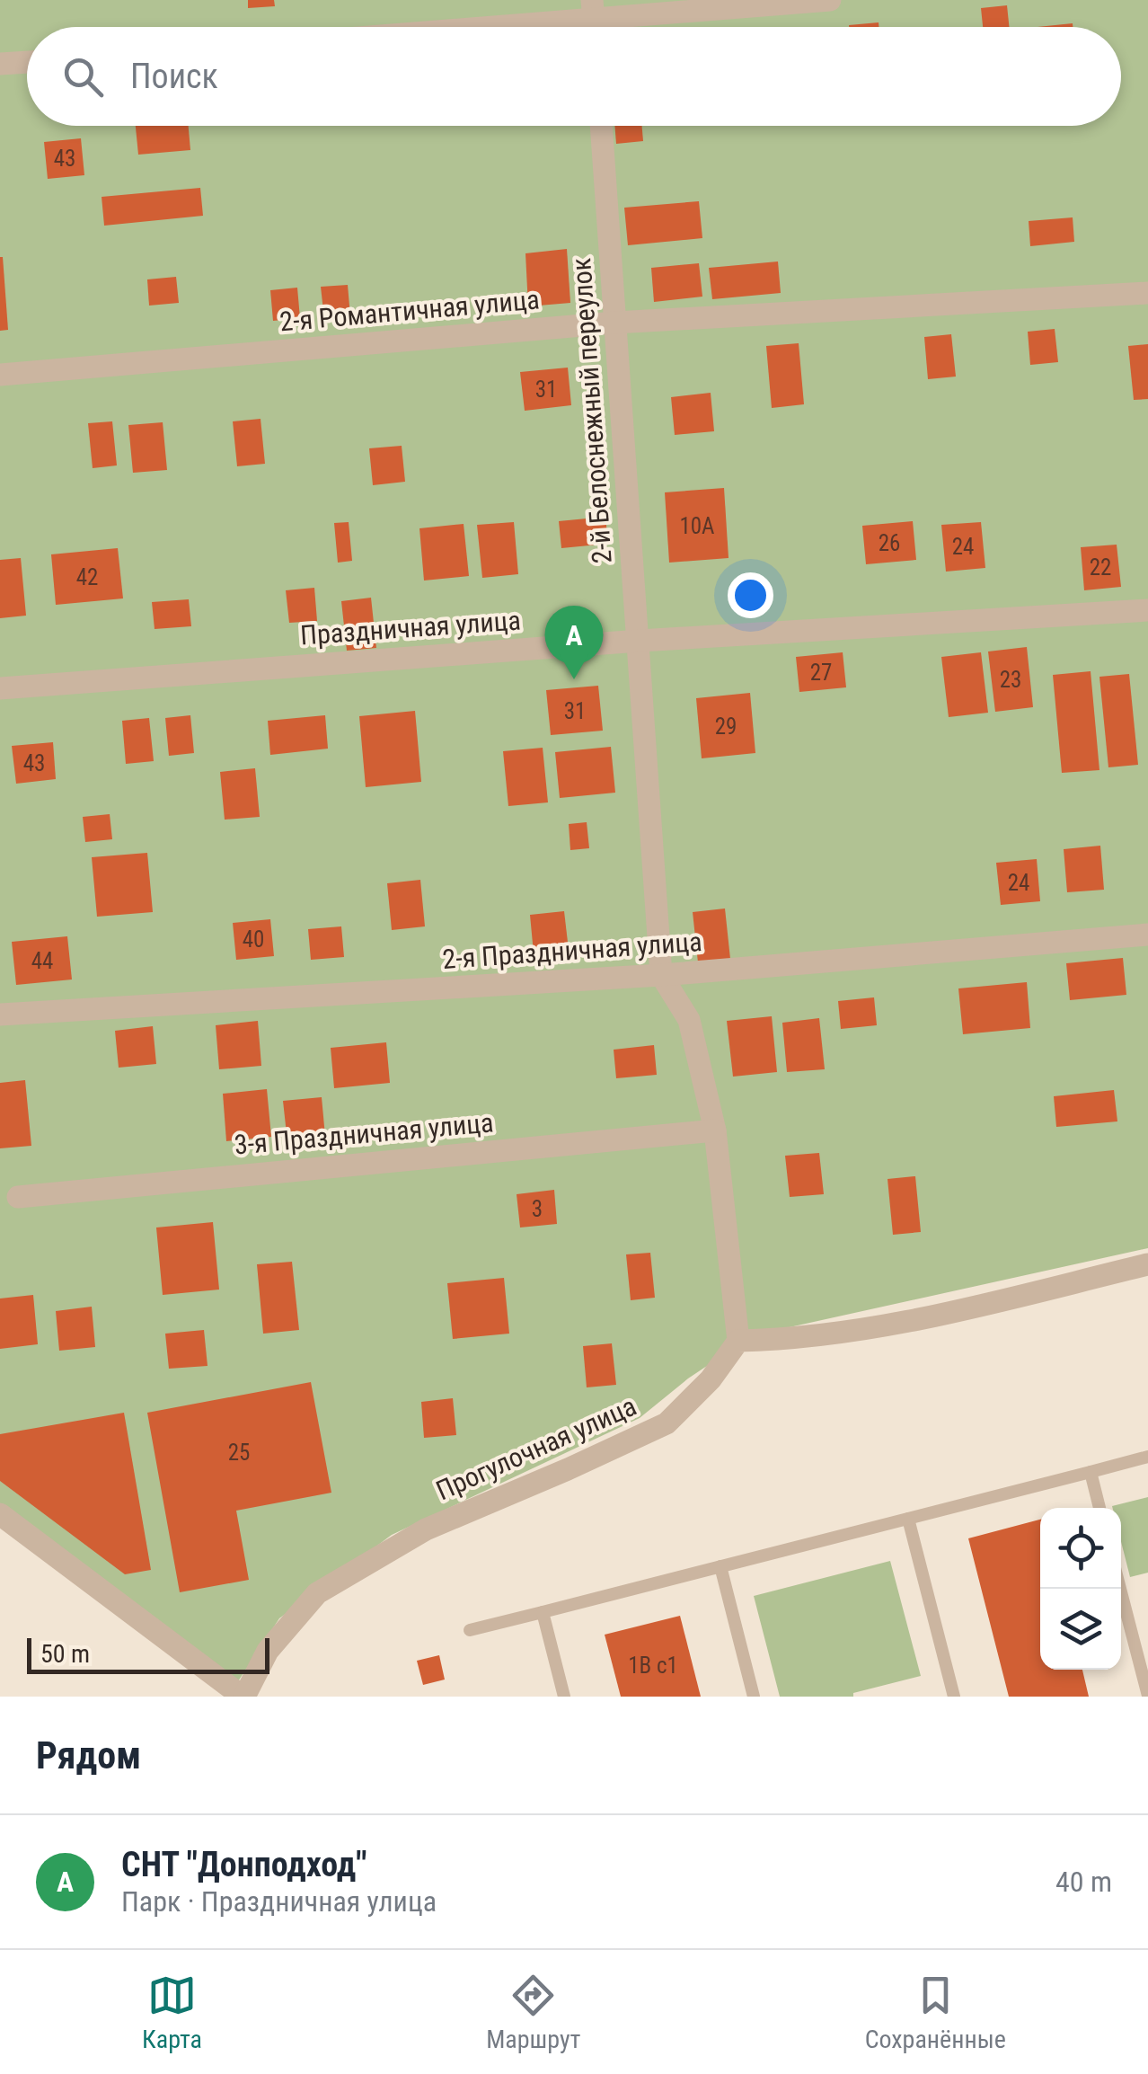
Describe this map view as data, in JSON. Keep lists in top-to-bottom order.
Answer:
{
  "streets": {
    "street": [
      "2-я Романтичная улица",
      "2-й Белоснежный переулок",
      "Праздничная улица",
      "2-я Праздничная улица",
      "3-я Праздничная улица",
      "Прогулочная улица"
    ]
  },
  "crossings": [
    ["2-я Романтичная улица", "2-й Белоснежный переулок"],
    ["2-й Белоснежный переулок", "Праздничная улица"],
    ["2-й Белоснежный переулок", "2-я Праздничная улица"],
    ["2-й Белоснежный переулок", "3-я Праздничная улица"],
    ["2-й Белоснежный переулок", "Прогулочная улица"]
  ],
  "house_numbers": [
    "43",
    "31",
    "10А",
    "26",
    "24",
    "22",
    "42",
    "27",
    "23",
    "31",
    "29",
    "43",
    "24",
    "40",
    "44",
    "3",
    "25",
    "1В с1"
  ],
  "scale_bar": "50 m",
  "page": {
    "search": "Поиск",
    "pins": "A",
    "scale": "50 m",
    "heading": "Рядом",
    "list": [
      {
        "mark": "A",
        "name": "СНТ \"Донподход\"",
        "note": "Парк · Праздничная улица",
        "value": "40 m"
      }
    ],
    "nav": ["Карта", "Маршрут", "Сохранённые"]
  }
}
